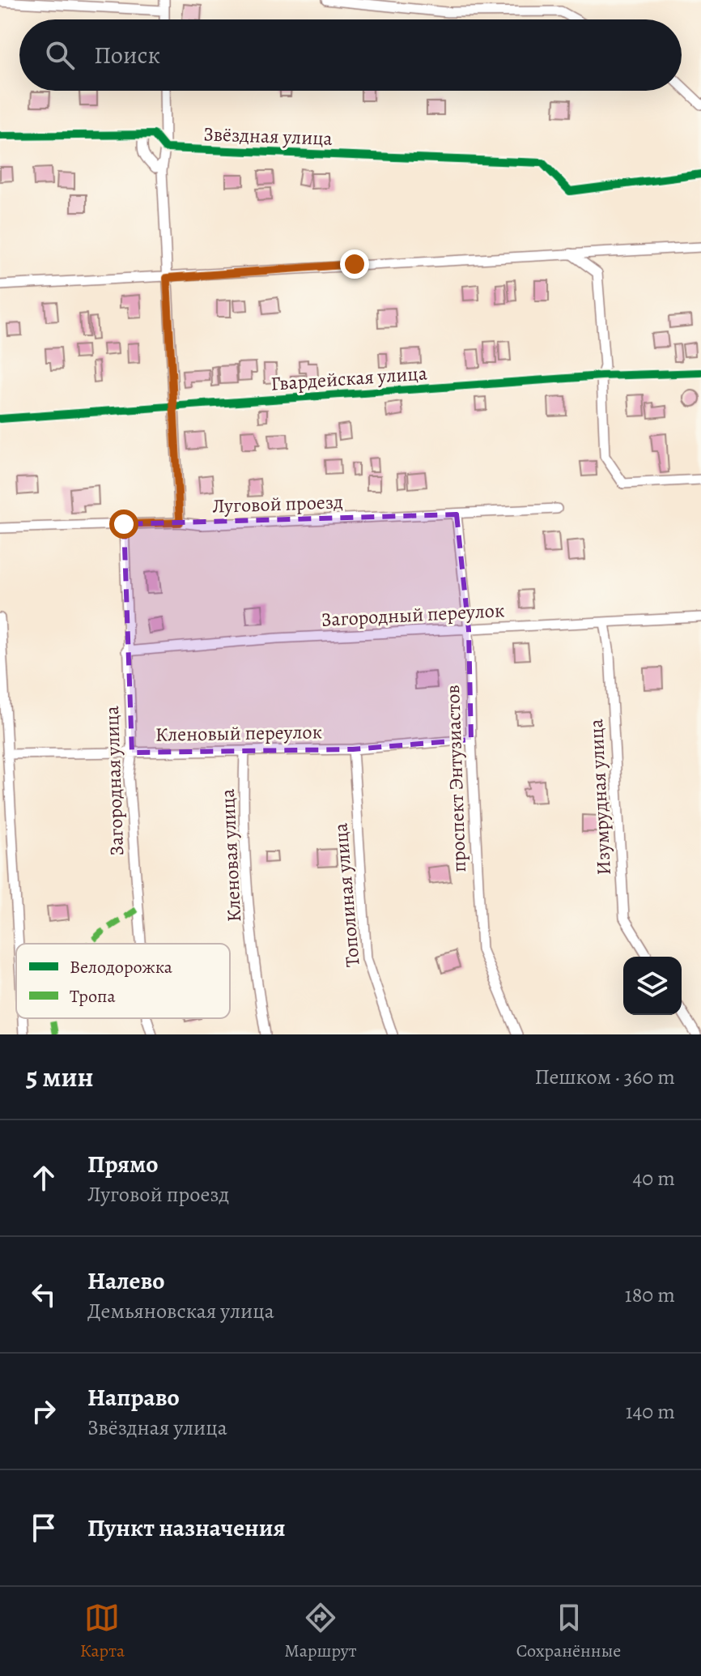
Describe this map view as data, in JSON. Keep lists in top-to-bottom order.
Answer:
{
  "streets": {
    "street": [
      "Звёздная улица",
      "Гвардейская улица",
      "Луговой проезд",
      "Загородный переулок",
      "Кленовый переулок",
      "проспект Энтузиастов",
      "Загородная улица",
      "Изумрудная улица",
      "Кленовая улица",
      "Тополиная улица"
    ]
  },
  "crossings": [
    ["Луговой проезд", "проспект Энтузиастов"],
    ["Луговой проезд", "Загородная улица"],
    ["Загородный переулок", "проспект Энтузиастов"],
    ["Загородный переулок", "Загородная улица"],
    ["Загородный переулок", "Изумрудная улица"],
    ["Кленовый переулок", "проспект Энтузиастов"],
    ["Кленовый переулок", "Загородная улица"],
    ["Кленовый переулок", "Кленовая улица"],
    ["Кленовый переулок", "Тополиная улица"]
  ],
  "legend": ["Велодорожка", "Тропа"],
  "page": {
    "search": "Поиск",
    "heading": ["5 мин", "Пешком · 360 m"],
    "list": [
      ["Прямо", "Луговой проезд", "40 m"],
      ["Налево", "Демьяновская улица", "180 m"],
      ["Направо", "Звёздная улица", "140 m"],
      "Пункт назначения"
    ],
    "nav": ["Карта", "Маршрут", "Сохранённые"]
  }
}
